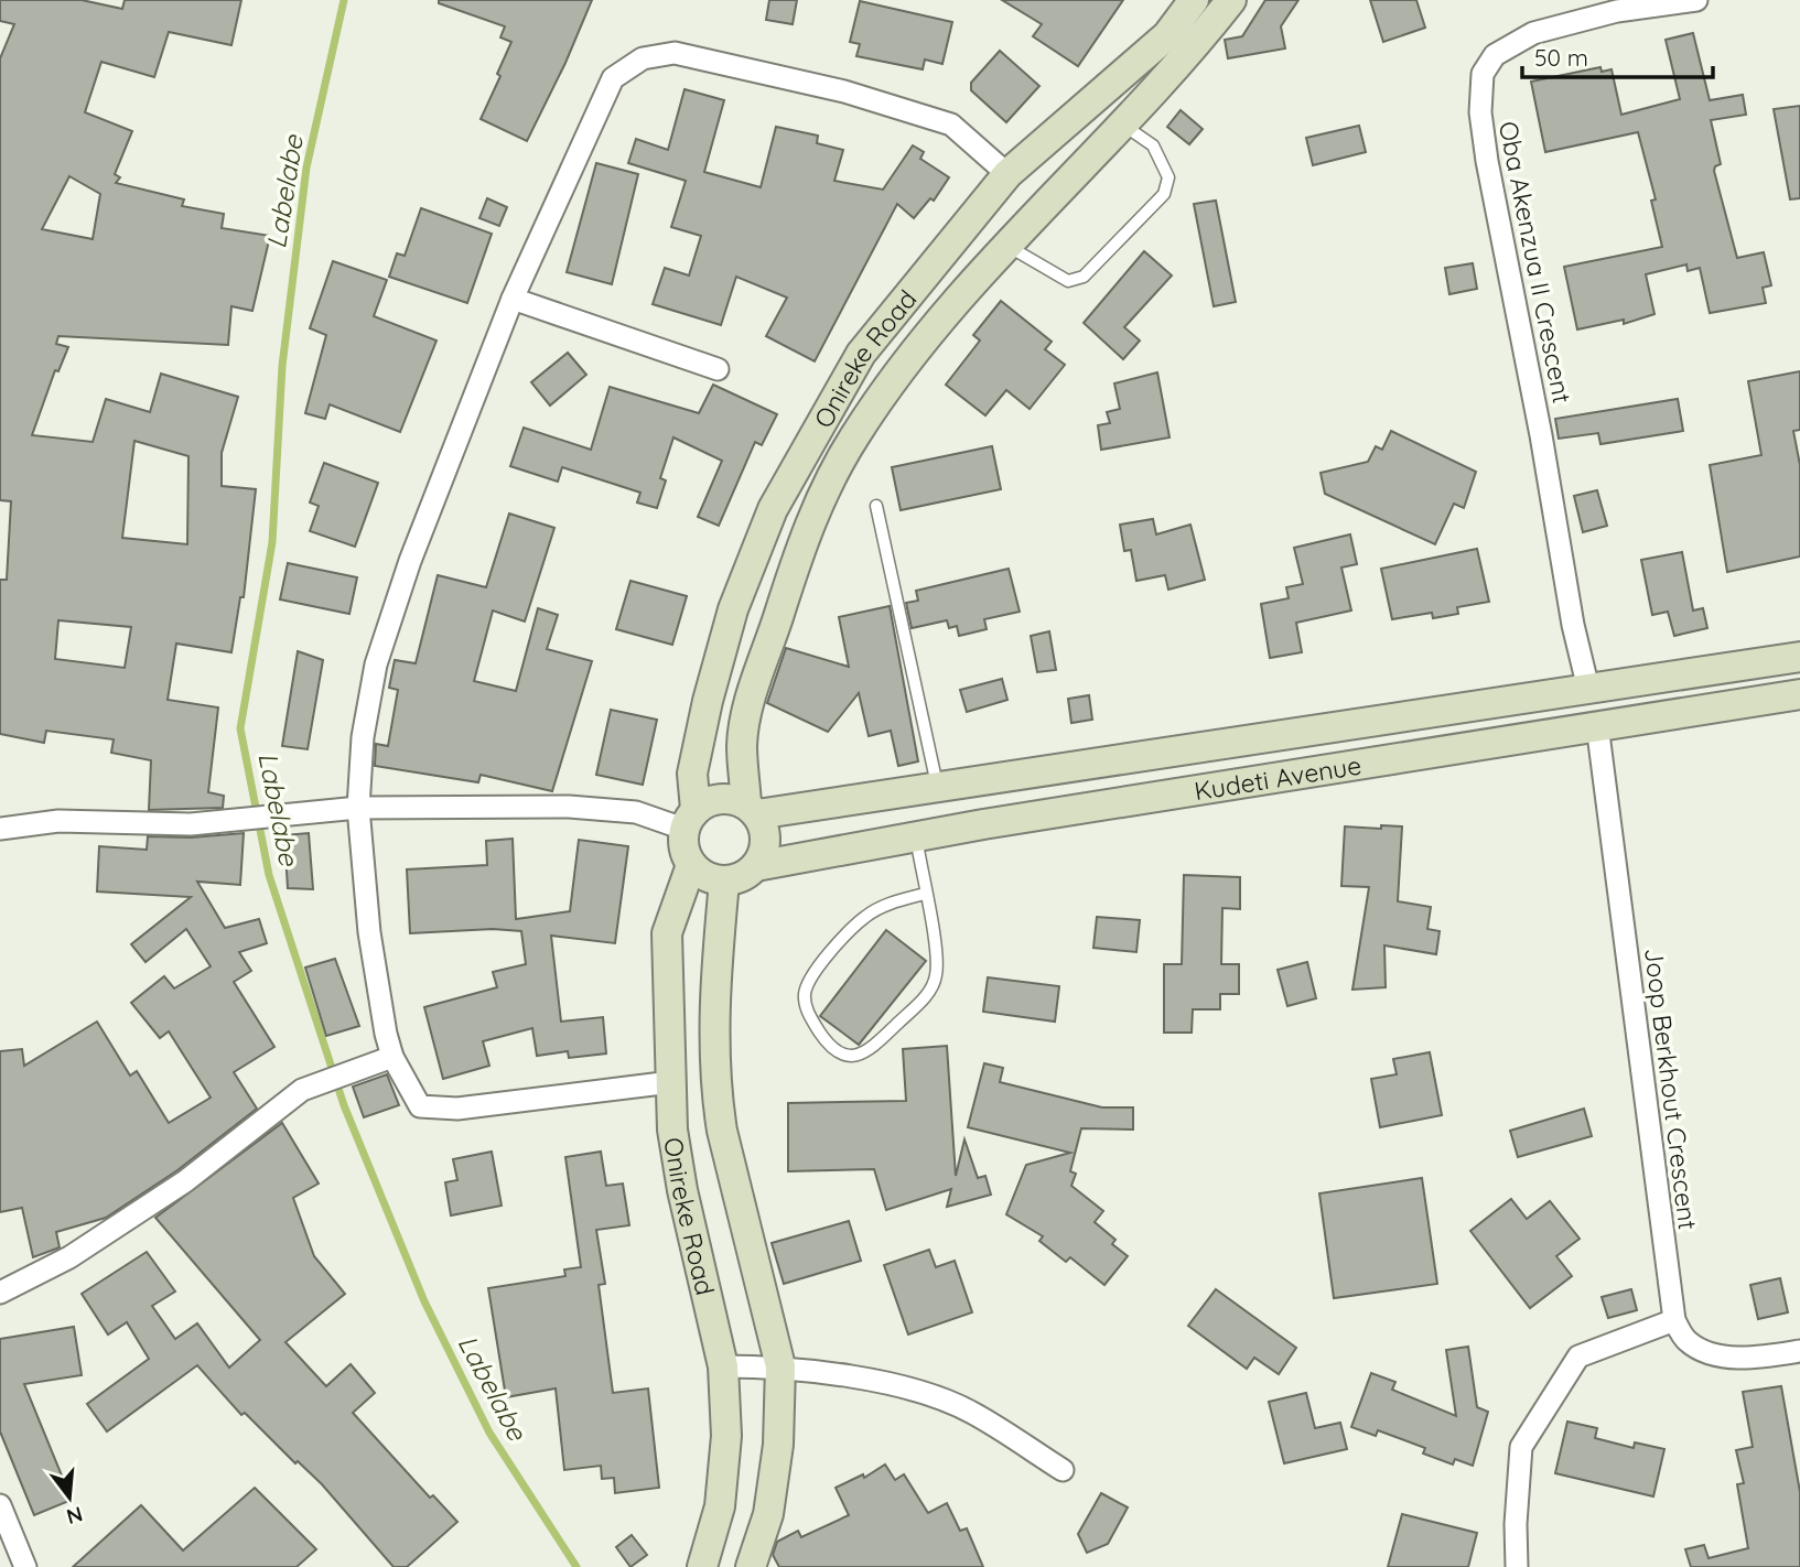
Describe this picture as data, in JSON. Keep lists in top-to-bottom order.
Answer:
{
  "streets": {
    "main road": ["Onireke Road", "Kudeti Avenue"],
    "street": ["Oba Akenzua II Crescent", "Joop Berkhout Crescent"]
  },
  "crossings": [
    ["Oba Akenzua II Crescent", "Kudeti Avenue"],
    ["Onireke Road", "Kudeti Avenue"],
    ["Kudeti Avenue", "Joop Berkhout Crescent"]
  ],
  "water": ["Labelabe"],
  "scale_bar": "50 m",
  "north": "bottom"
}
